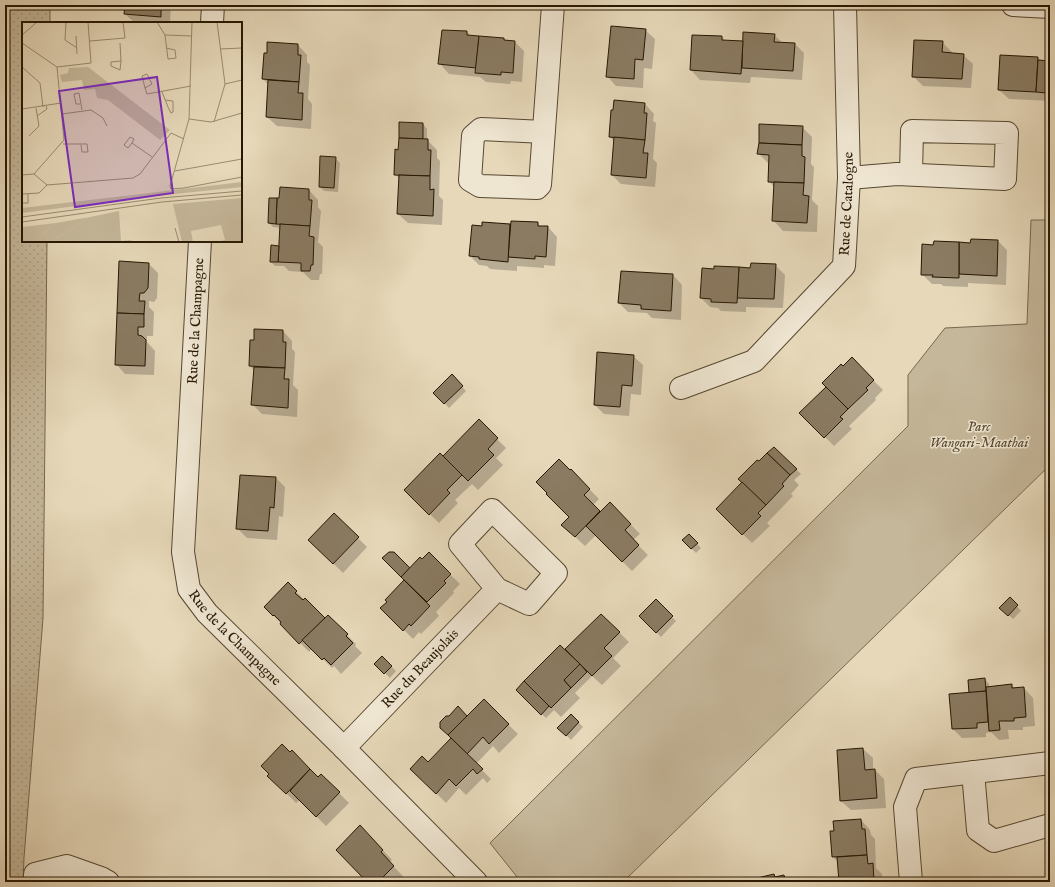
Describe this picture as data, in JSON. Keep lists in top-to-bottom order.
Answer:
{
  "streets": {
    "street": ["Rue de Catalogne", "Rue de la Champagne", "Rue du Beaujolais"]
  },
  "crossings": [
    ["Rue de la Champagne", "Rue du Beaujolais"]
  ],
  "parks": ["Parc Wangari-Maathai"]
}
